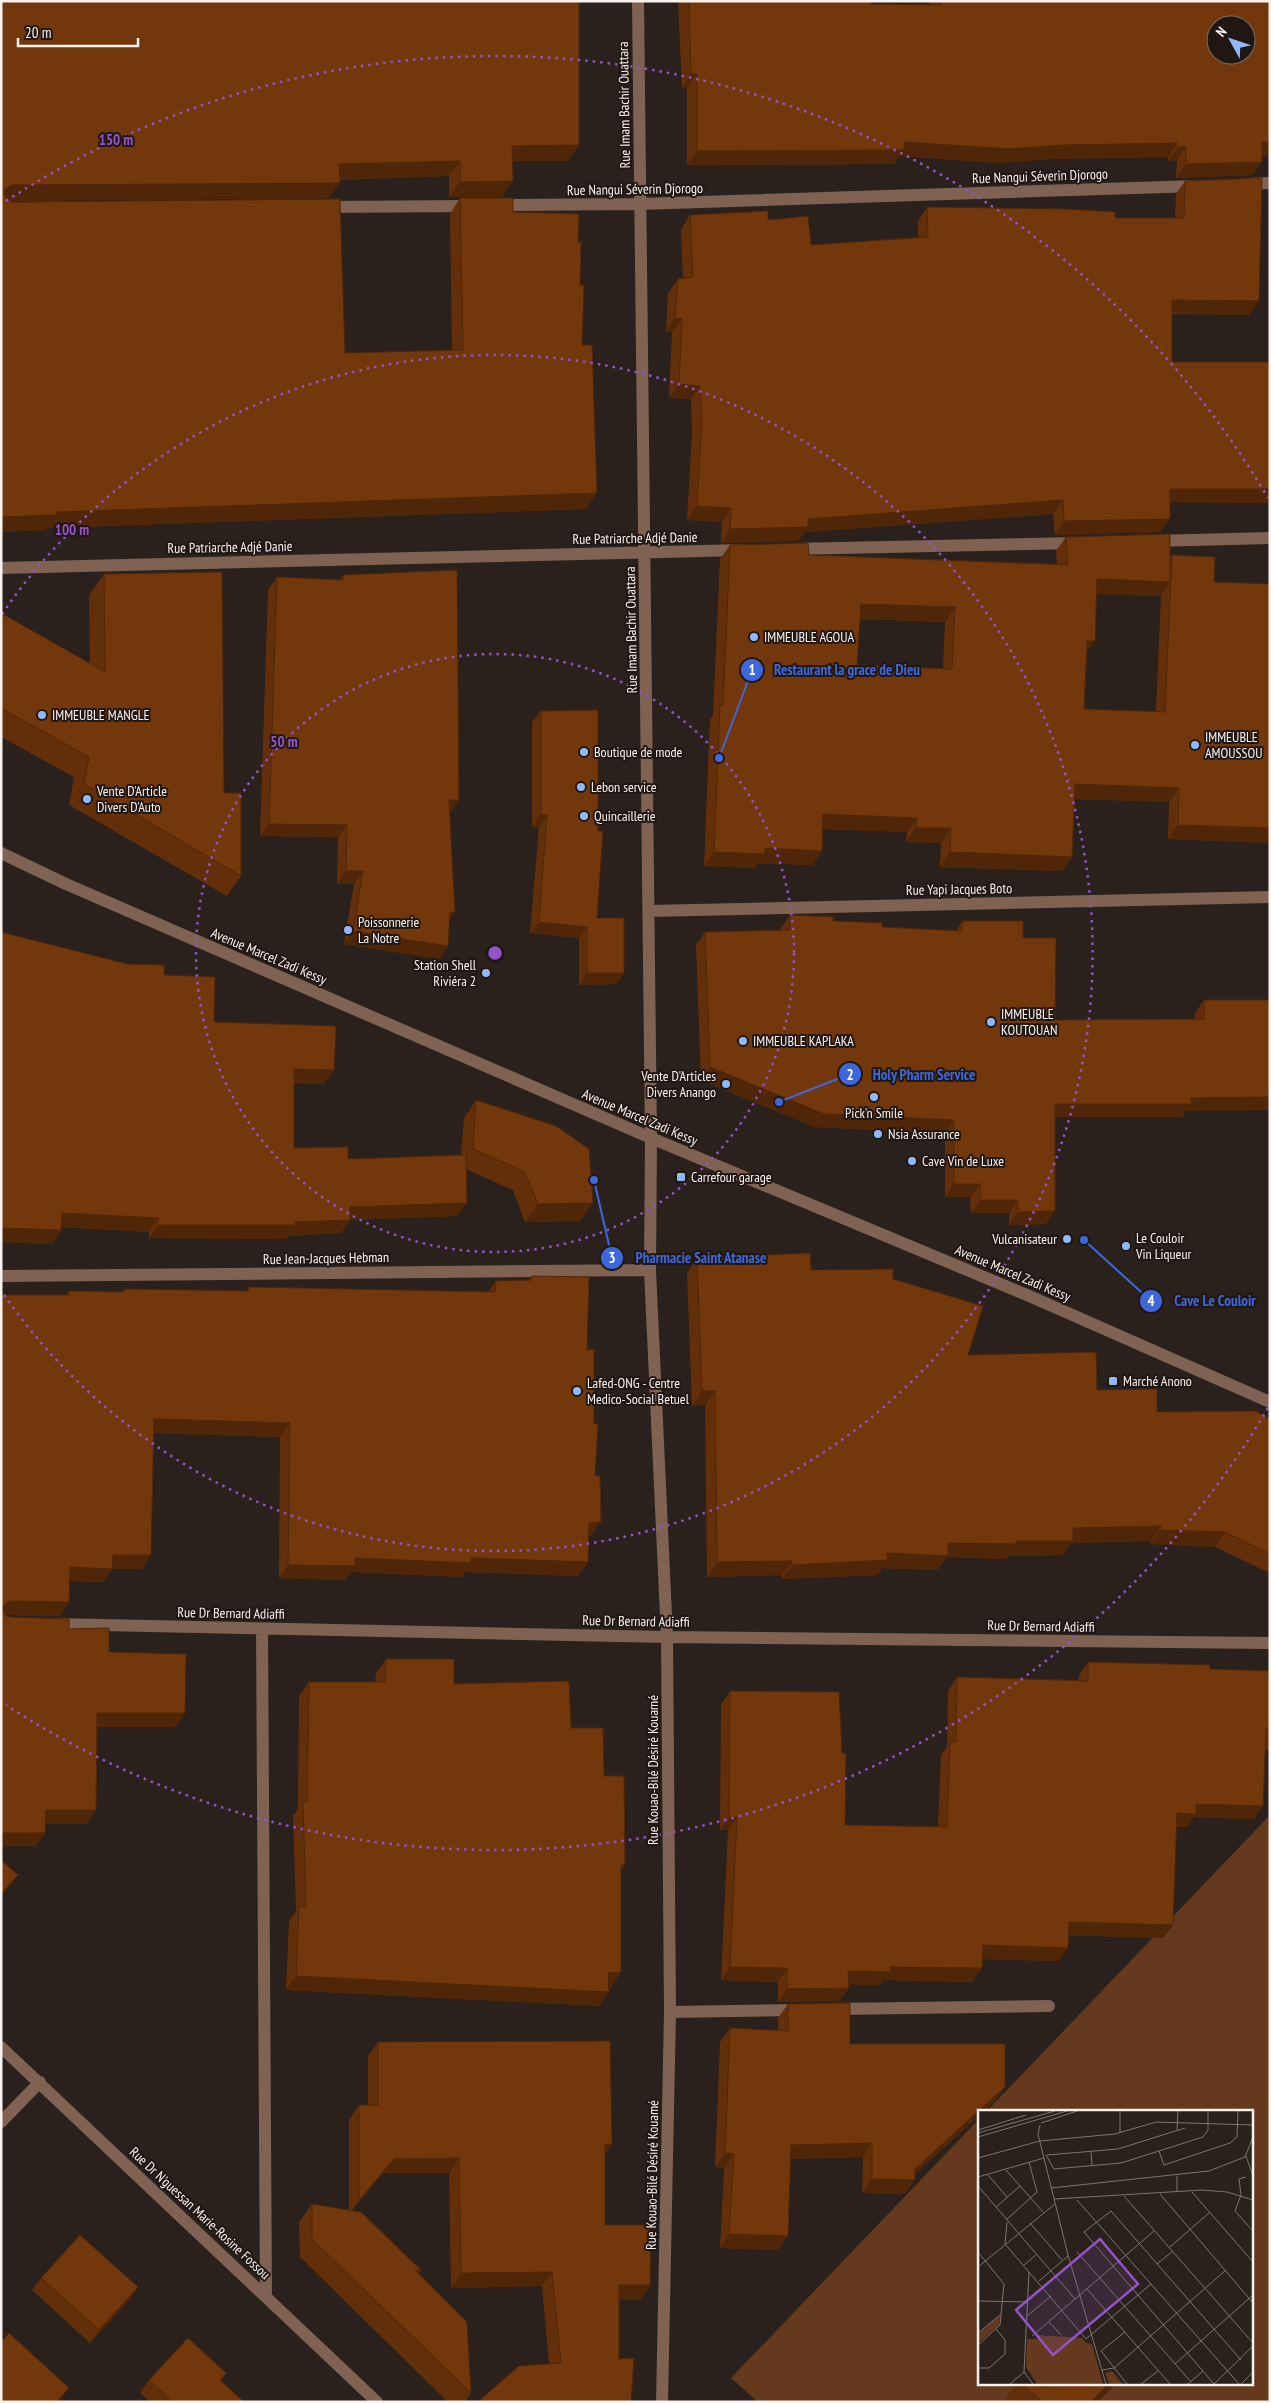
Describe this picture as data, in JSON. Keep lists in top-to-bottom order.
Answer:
{
  "streets": {
    "street": [
      "Rue Imam Bachir Ouattara",
      "Rue Nangui Séverin Djorogo",
      "Rue Patriarche Adjé Danie",
      "Rue Yapi Jacques Boto",
      "Avenue Marcel Zadi Kessy",
      "Rue Jean-Jacques Hebman",
      "Rue Dr Bernard Adiaffi",
      "Rue Kouao-Bilé Désiré Kouamé",
      "Rue Dr N'guessan Marie-Rosine Fossou"
    ]
  },
  "crossings": [
    ["Rue Imam Bachir Ouattara", "Rue Nangui Séverin Djorogo"],
    ["Rue Imam Bachir Ouattara", "Rue Patriarche Adjé Danie"],
    ["Rue Imam Bachir Ouattara", "Rue Yapi Jacques Boto"],
    ["Rue Imam Bachir Ouattara", "Avenue Marcel Zadi Kessy"],
    ["Rue Imam Bachir Ouattara", "Rue Kouao-Bilé Désiré Kouamé"],
    ["Avenue Marcel Zadi Kessy", "Rue Kouao-Bilé Désiré Kouamé"],
    ["Rue Jean-Jacques Hebman", "Rue Kouao-Bilé Désiré Kouamé"],
    ["Rue Dr Bernard Adiaffi", "Rue Kouao-Bilé Désiré Kouamé"]
  ],
  "places": {
    "other": [
      "IMMEUBLE AGOUA",
      "IMMEUBLE MANGLE",
      "IMMEUBLE AMOUSSOU",
      "Boutique de mode",
      "Restaurant la grace de Dieu",
      "Lebon service",
      "Vente D'Article Divers D'Auto",
      "Quincaillerie",
      "Poissonnerie La Notre",
      "Station Shell Riviéra 2",
      "IMMEUBLE KOUTOUAN",
      "IMMEUBLE KAPLAKA",
      "Vente D'Articles Divers Anango",
      "Pick'n Smile",
      "Holy Pharm Service",
      "Nsia Assurance",
      "Cave Vin de Luxe",
      "Pharmacie Saint Atanase",
      "Vulcanisateur",
      "Cave Le Couloir",
      "Le Couloir Vin Liqueur",
      "Lafed-ONG - Centre Medico-Social Betuel"
    ],
    "transit": ["Carrefour garage", "Marché Anono"]
  },
  "scale_bar": "20 m",
  "north": "top left",
  "rings": ["150 m", "100 m", "50 m"]
}
